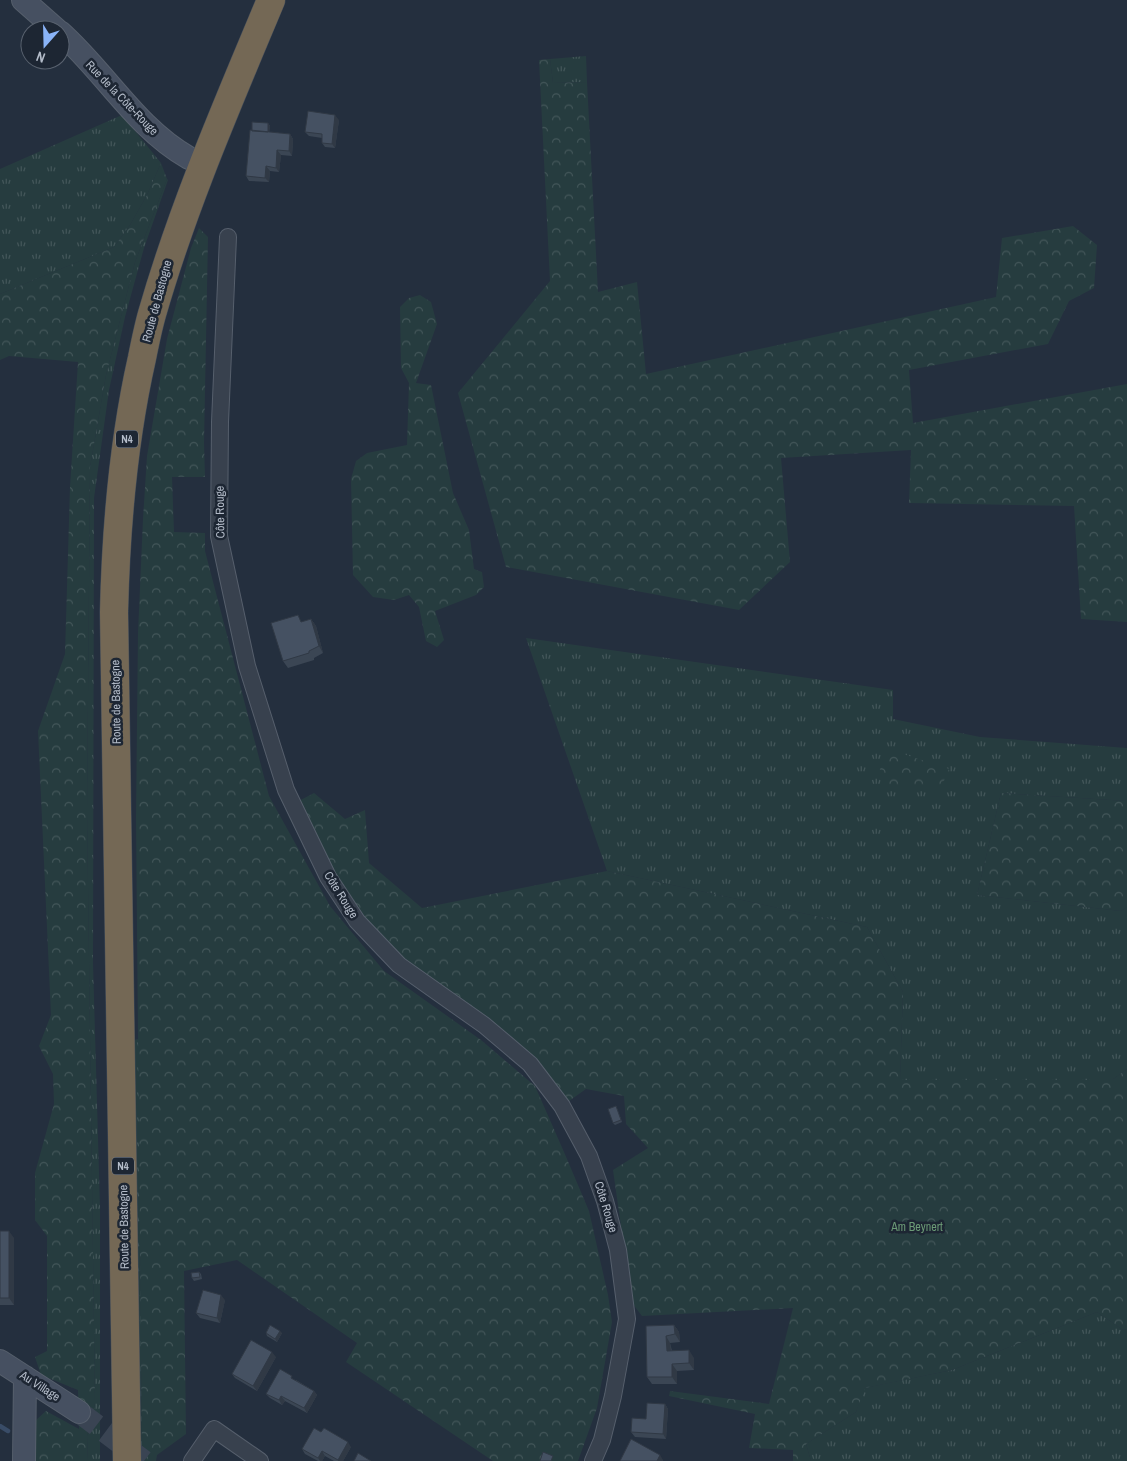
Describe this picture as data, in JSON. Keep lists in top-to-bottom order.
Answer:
{
  "streets": {
    "highway": ["Route de Bastogne", "N4"],
    "street": ["Rue de la Côte-Rouge", "Côte Rouge", "Au Village"]
  },
  "crossings": [
    ["Rue de la Côte-Rouge", "Route de Bastogne"],
    ["Route de Bastogne", "N4"]
  ],
  "parks": ["Am Beynert"],
  "north": "bottom"
}
